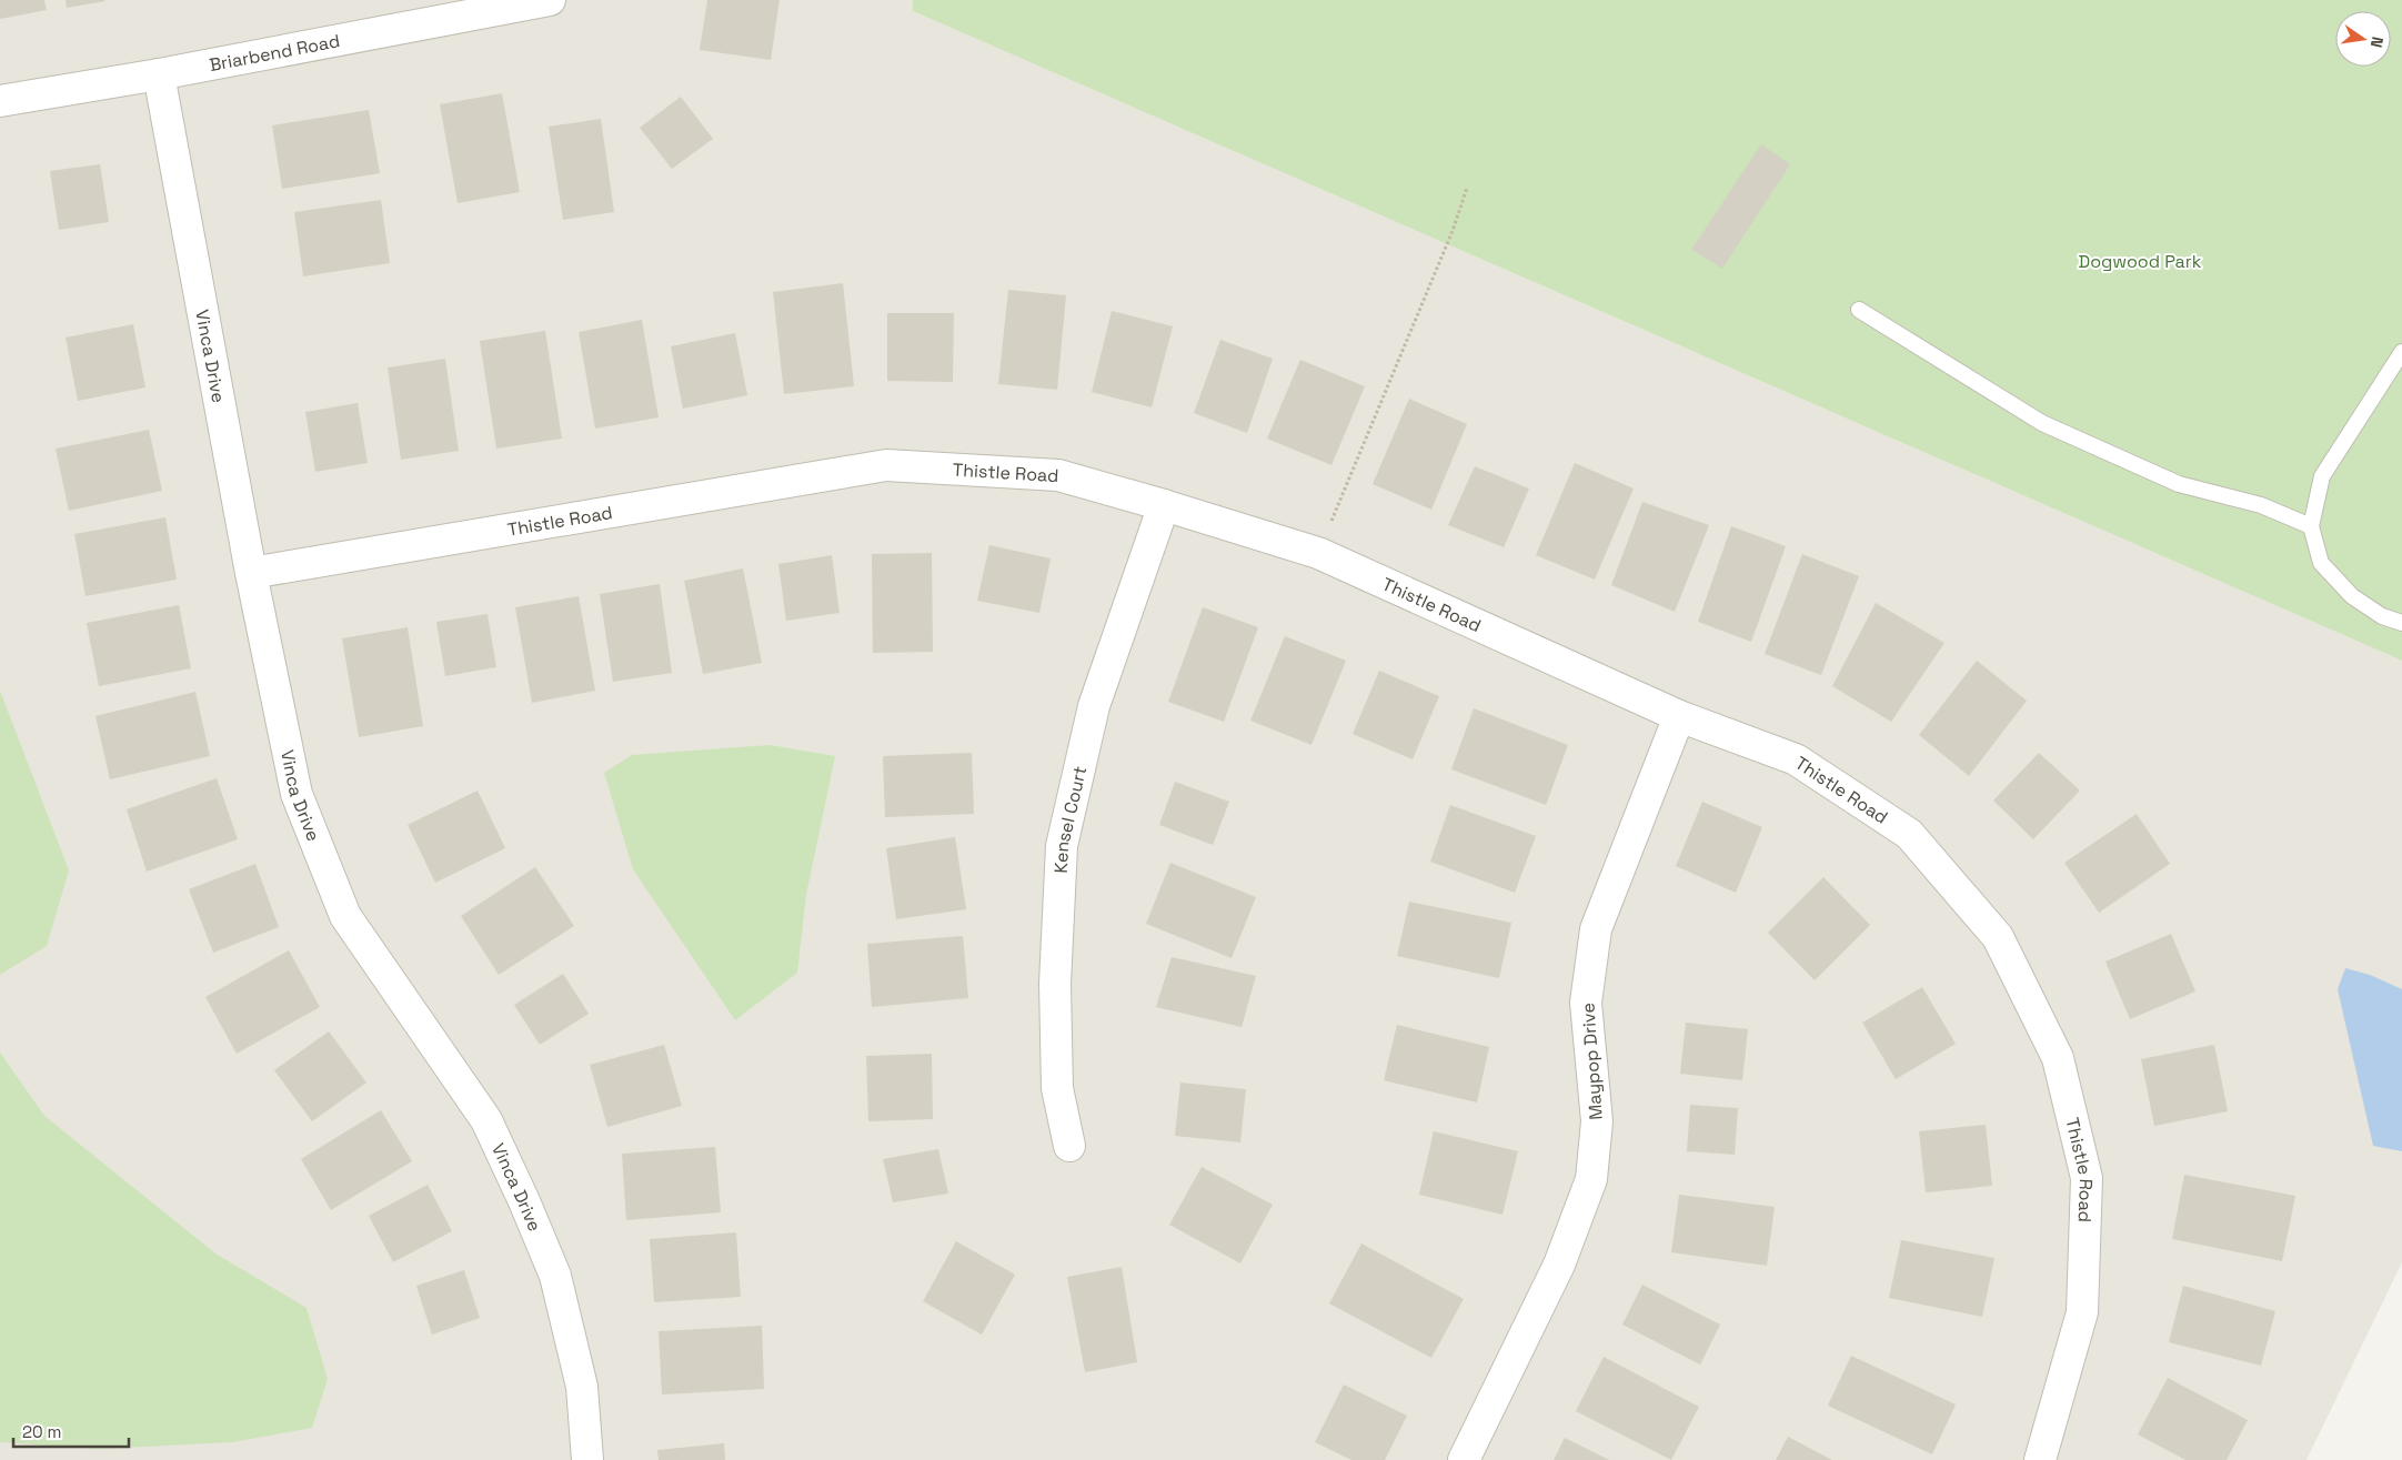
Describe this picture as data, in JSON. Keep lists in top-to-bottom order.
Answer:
{
  "streets": {
    "street": [
      "Briarbend Road",
      "Vinca Drive",
      "Thistle Road",
      "Kensel Court",
      "Maypop Drive"
    ]
  },
  "crossings": [
    ["Briarbend Road", "Vinca Drive"],
    ["Vinca Drive", "Thistle Road"],
    ["Thistle Road", "Kensel Court"],
    ["Thistle Road", "Maypop Drive"]
  ],
  "parks": ["Dogwood Park"],
  "scale_bar": "20 m",
  "north": "right"
}
